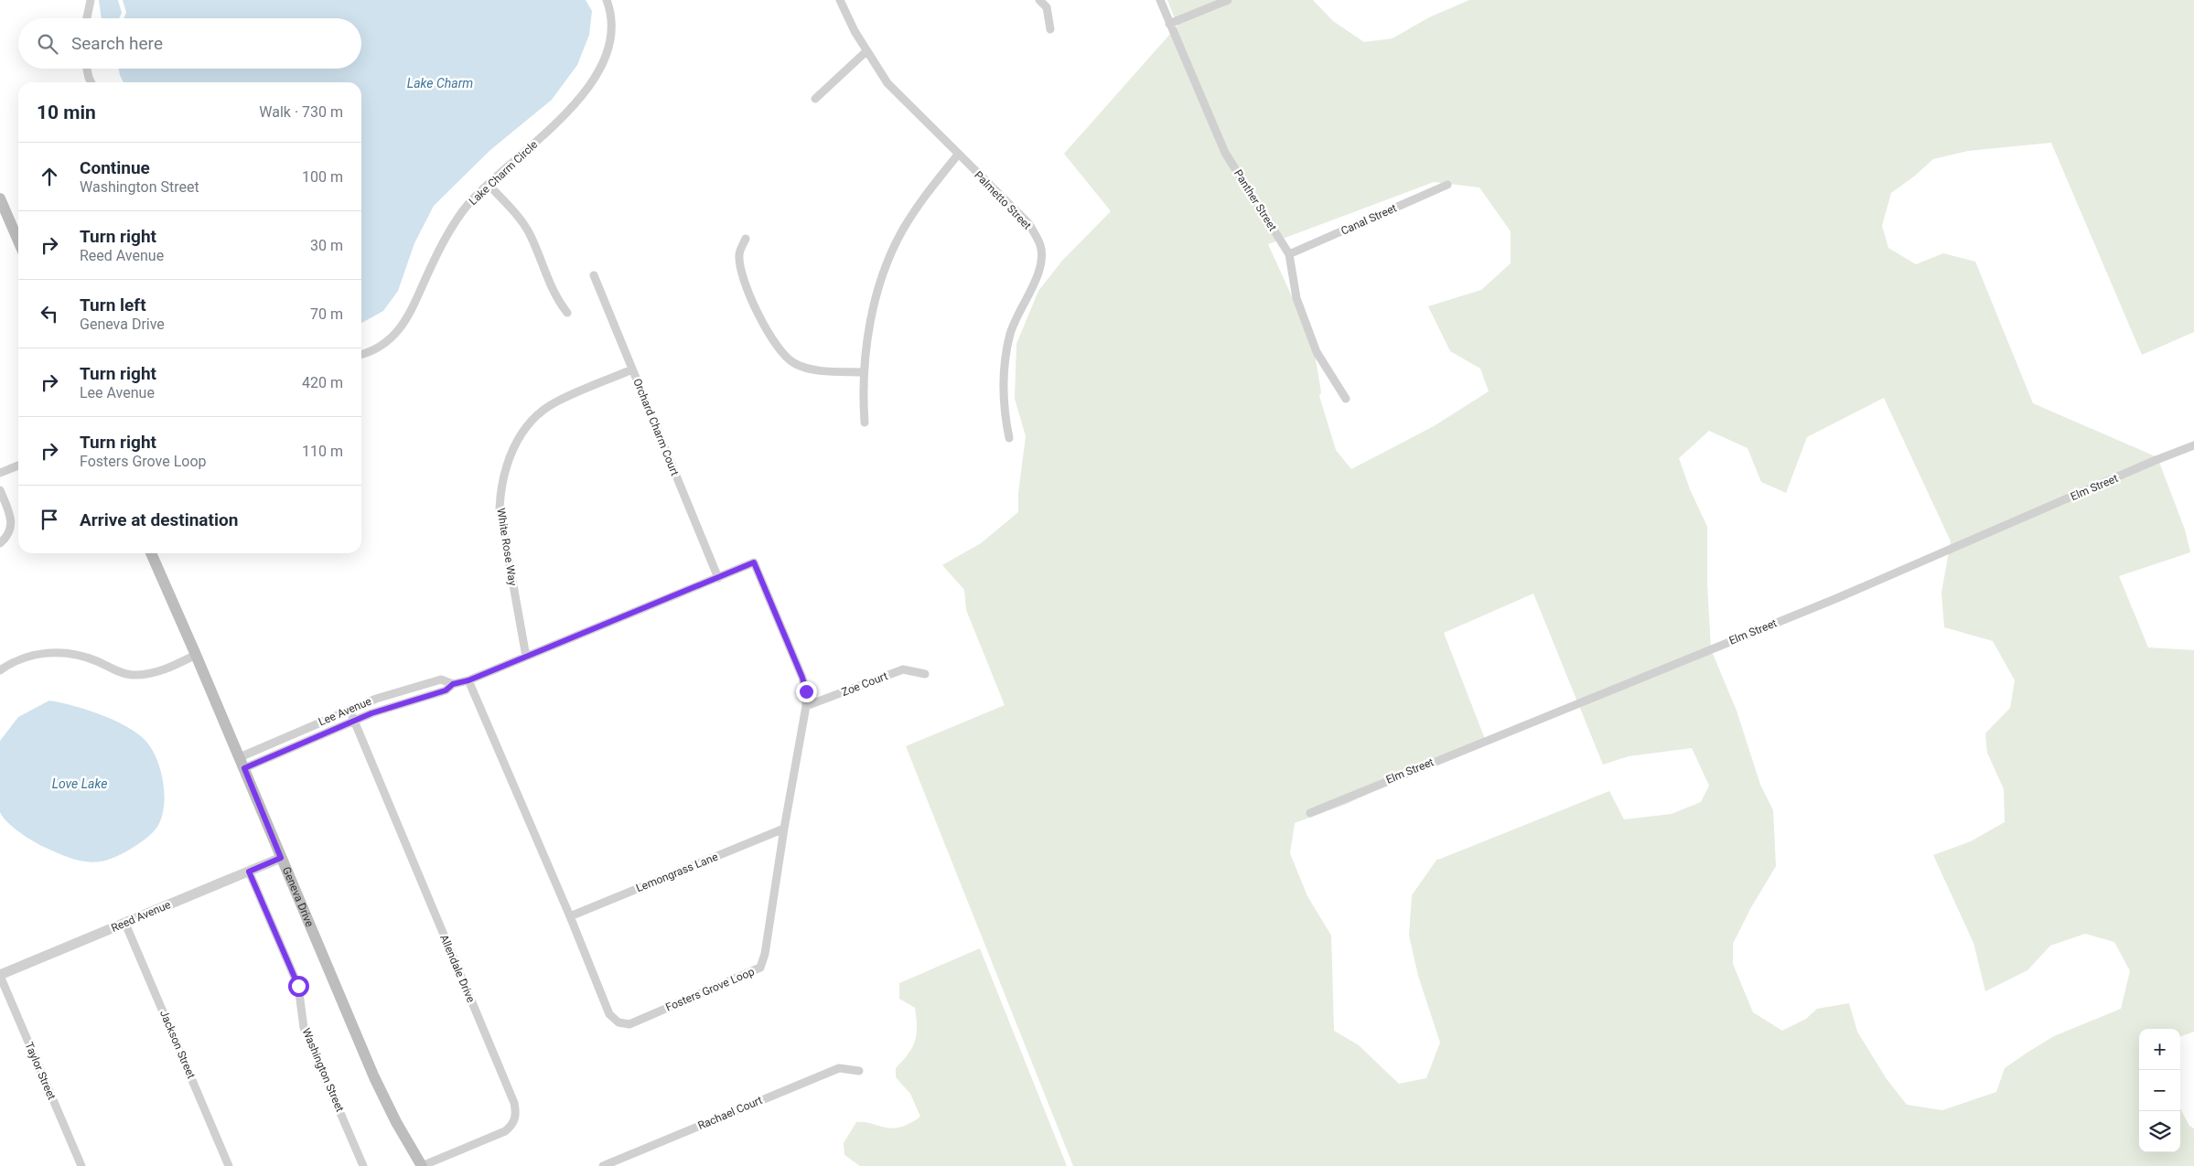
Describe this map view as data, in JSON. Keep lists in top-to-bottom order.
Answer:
{
  "streets": {
    "main road": ["Geneva Drive"],
    "street": [
      "Lake Charm Circle",
      "Palmetto Street",
      "Panther Street",
      "Canal Street",
      "Orchard Charm Court",
      "Elm Street",
      "White Rose Way",
      "Zoe Court",
      "Lee Avenue",
      "Lemongrass Lane",
      "Reed Avenue",
      "Allendale Drive",
      "Fosters Grove Loop",
      "Jackson Street",
      "Washington Street",
      "Taylor Street",
      "Rachael Court"
    ]
  },
  "crossings": [
    ["Panther Street", "Canal Street"],
    ["Orchard Charm Court", "White Rose Way"],
    ["Orchard Charm Court", "Lee Avenue"],
    ["White Rose Way", "Lee Avenue"],
    ["Zoe Court", "Fosters Grove Loop"],
    ["Lee Avenue", "Geneva Drive"],
    ["Lee Avenue", "Allendale Drive"],
    ["Lee Avenue", "Fosters Grove Loop"],
    ["Lemongrass Lane", "Fosters Grove Loop"],
    ["Geneva Drive", "Reed Avenue"],
    ["Geneva Drive", "Allendale Drive"],
    ["Reed Avenue", "Jackson Street"],
    ["Reed Avenue", "Washington Street"],
    ["Reed Avenue", "Taylor Street"]
  ],
  "water": ["Lake Charm", "Love Lake"],
  "page": {
    "search": "Search here",
    "heading": ["10 min", "Walk · 730 m"],
    "list": [
      ["Continue", "Washington Street", "100 m"],
      ["Turn right", "Reed Avenue", "30 m"],
      ["Turn left", "Geneva Drive", "70 m"],
      ["Turn right", "Lee Avenue", "420 m"],
      ["Turn right", "Fosters Grove Loop", "110 m"],
      "Arrive at destination"
    ],
    "map_buttons": ["+", "−"]
  }
}
